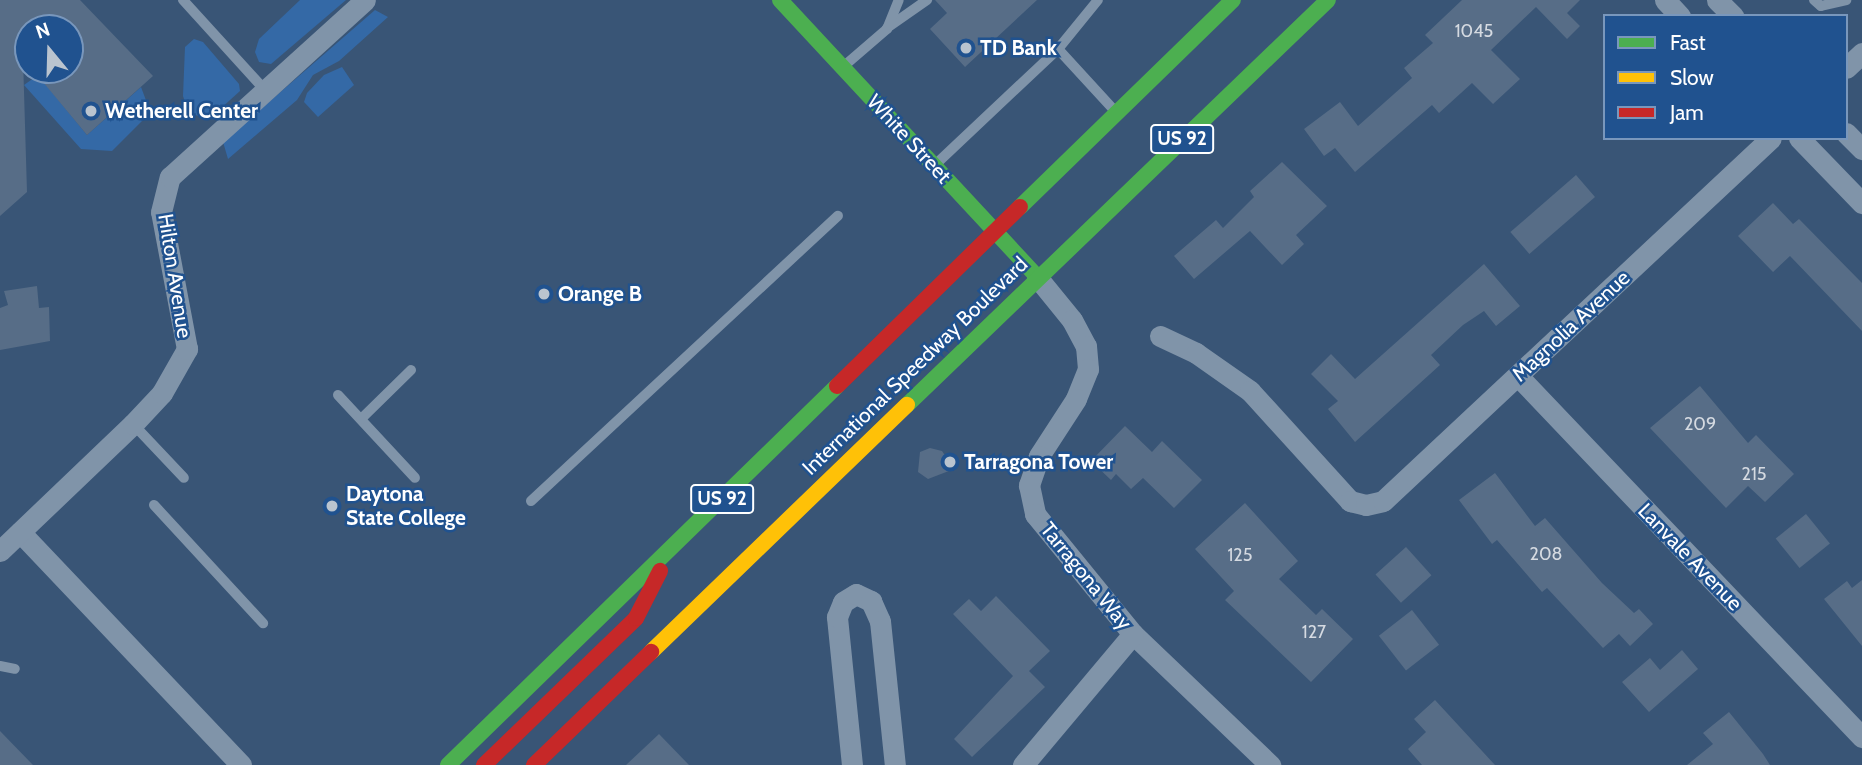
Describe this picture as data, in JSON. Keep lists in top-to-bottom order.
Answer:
{
  "streets": {
    "main road": ["White Street", "US 92", "International Speedway Boulevard"],
    "street": [
      "Hilton Avenue",
      "Magnolia Avenue",
      "Lanvale Avenue",
      "Tarragona Way"
    ]
  },
  "crossings": [
    ["White Street", "International Speedway Boulevard"],
    ["White Street", "Tarragona Way"],
    ["Magnolia Avenue", "Lanvale Avenue"],
    ["International Speedway Boulevard", "Tarragona Way"]
  ],
  "places": [
    "TD Bank",
    "Wetherell Center",
    "Orange B",
    "Tarragona Tower",
    "Daytona State College"
  ],
  "house_numbers": [
    "1045",
    "209",
    "215",
    "208",
    "125",
    "127"
  ],
  "legend": ["Fast", "Slow", "Jam"],
  "north": "top"
}
